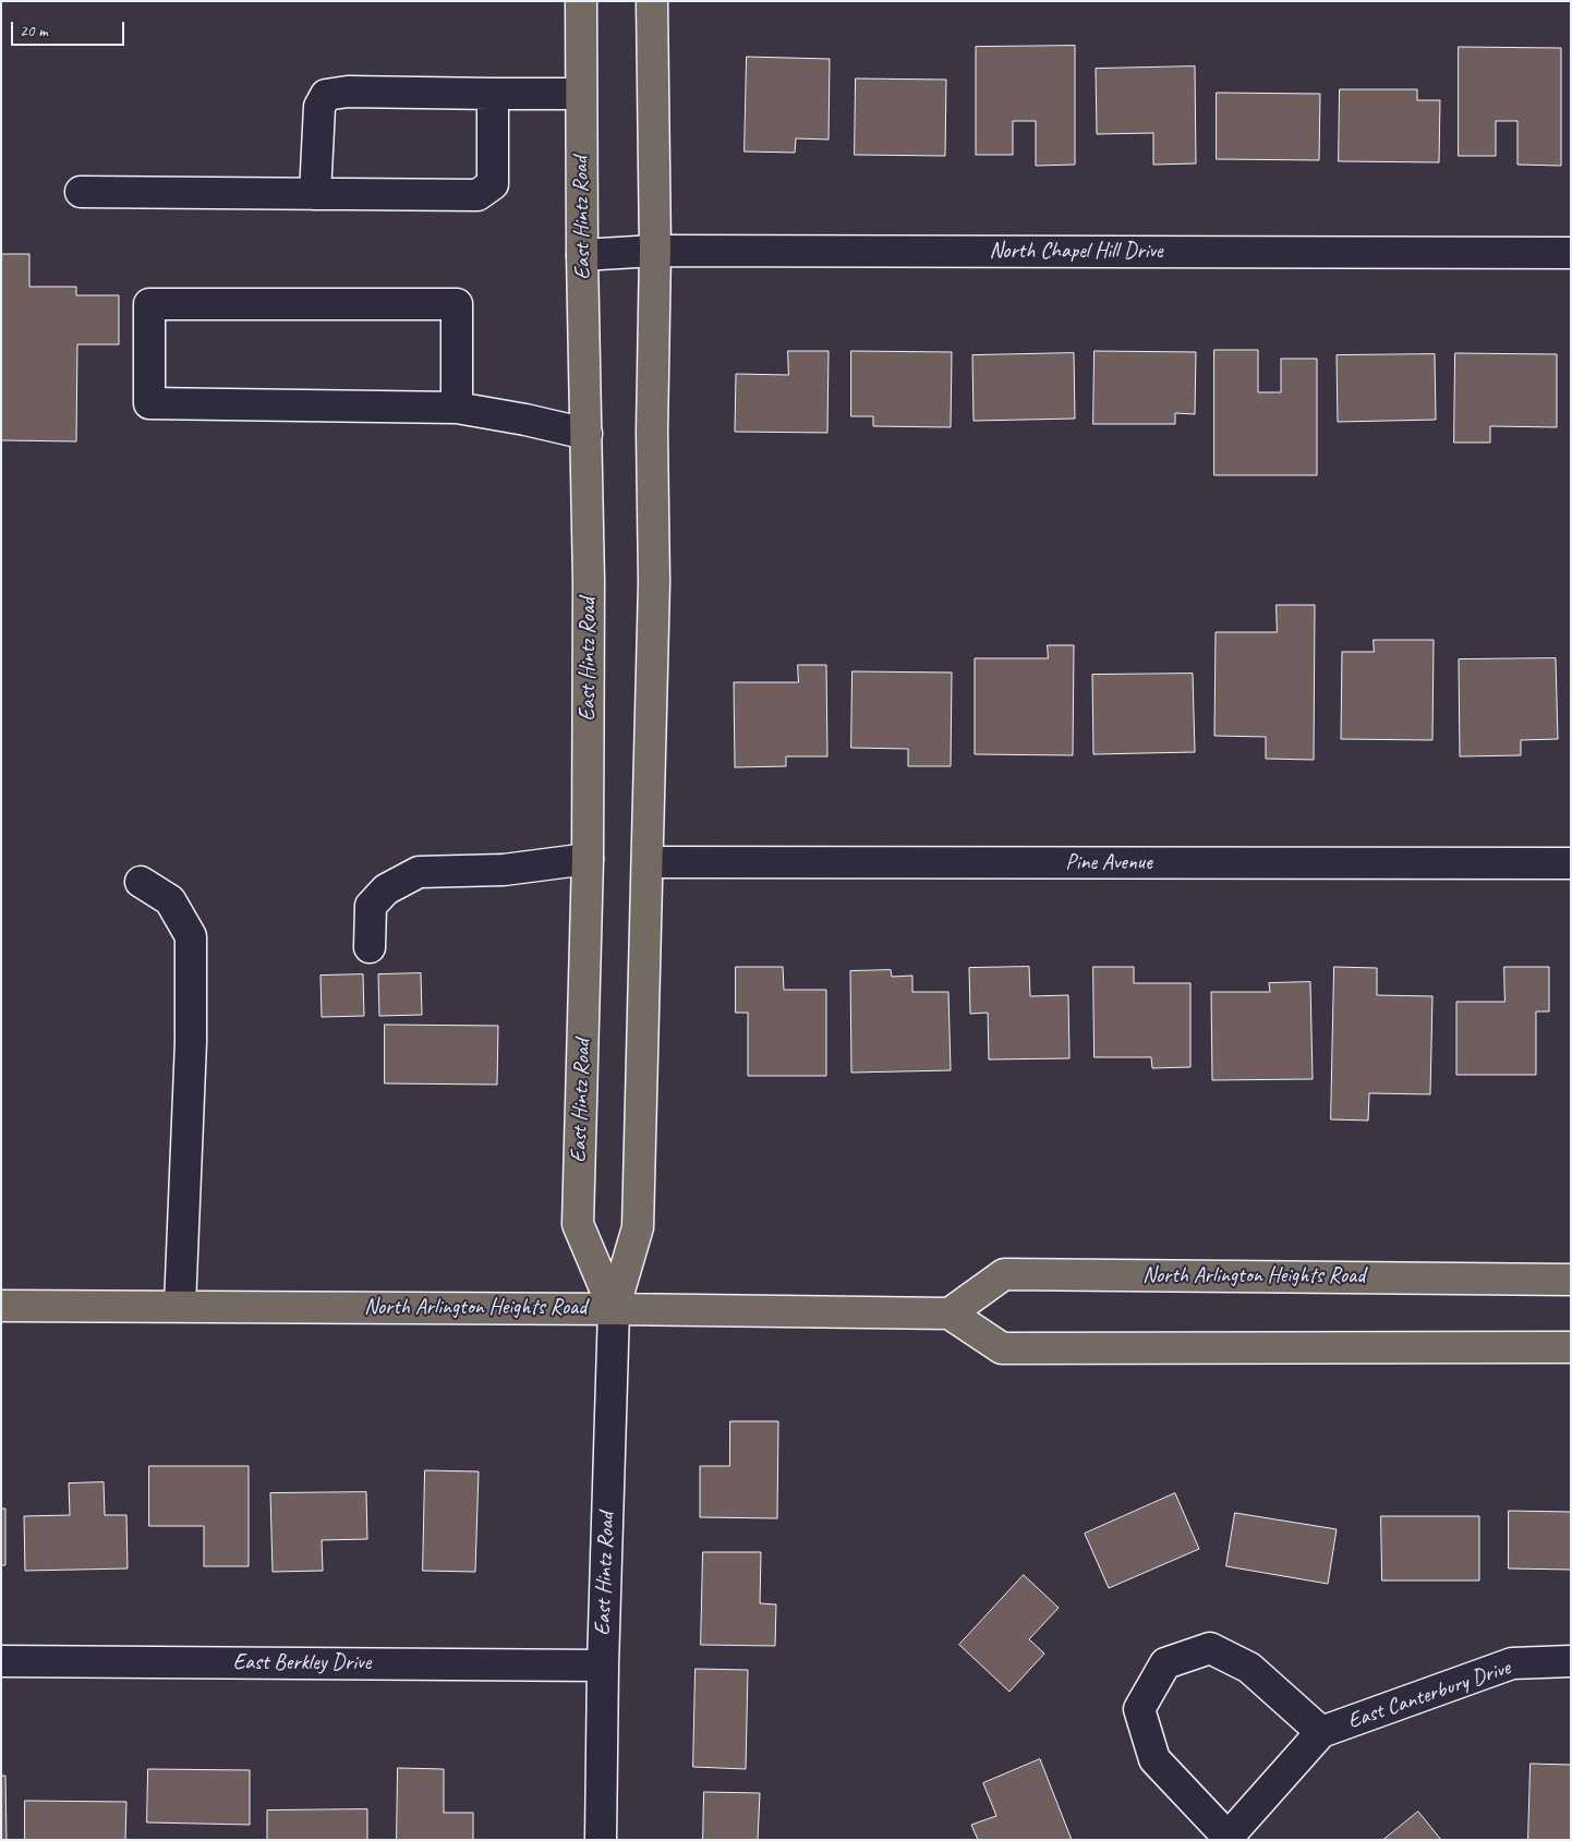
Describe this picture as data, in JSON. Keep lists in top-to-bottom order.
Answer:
{
  "streets": {
    "main road": ["East Hintz Road", "North Arlington Heights Road"],
    "street": [
      "North Chapel Hill Drive",
      "Pine Avenue",
      "East Berkley Drive",
      "East Canterbury Drive"
    ]
  },
  "crossings": [
    ["East Hintz Road", "North Chapel Hill Drive"],
    ["East Hintz Road", "Pine Avenue"],
    ["East Hintz Road", "North Arlington Heights Road"],
    ["East Hintz Road", "East Berkley Drive"]
  ],
  "scale_bar": "20 m"
}
